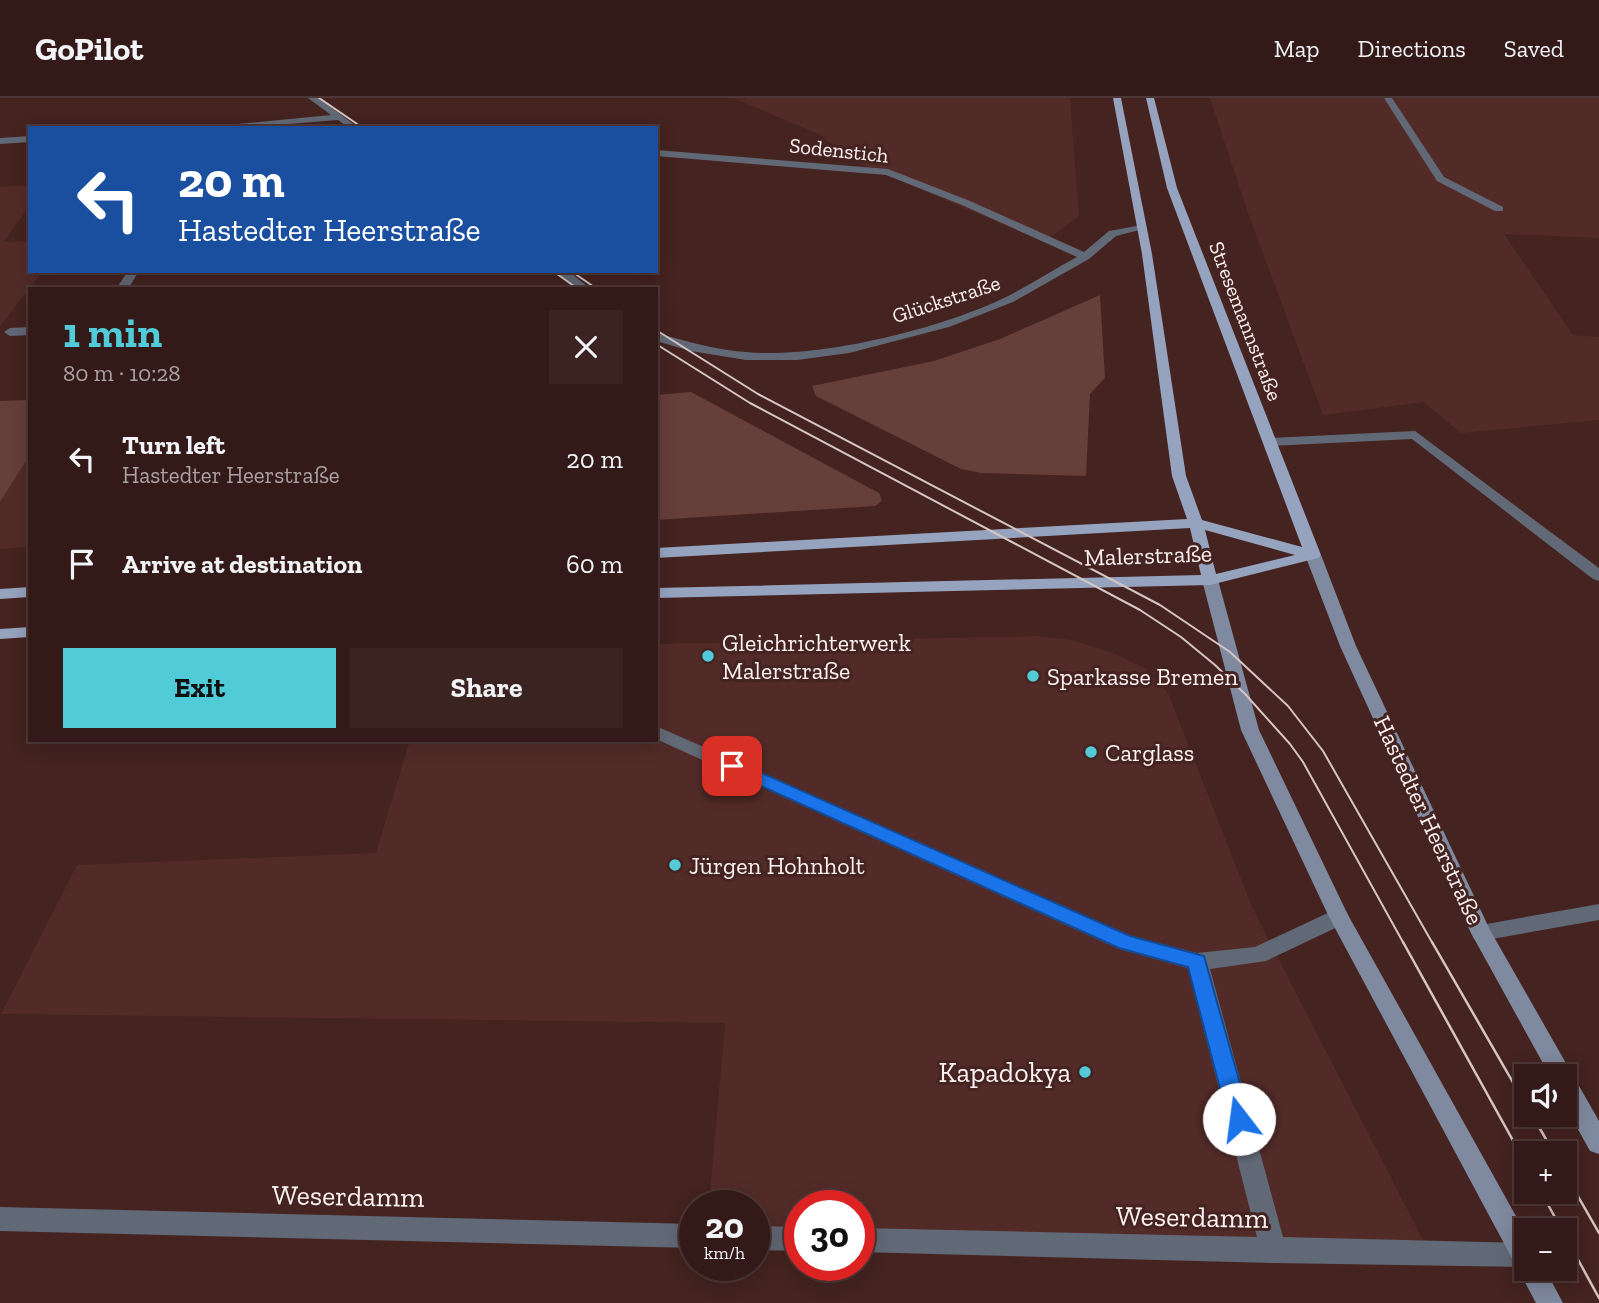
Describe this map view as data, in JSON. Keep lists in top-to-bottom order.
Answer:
{
  "streets": {
    "main road": ["Stresemannstraße", "Malerstraße", "Hastedter Heerstraße"],
    "street": ["Sodenstich", "Glückstraße", "Weserdamm"]
  },
  "crossings": [
    ["Sodenstich", "Glückstraße"],
    ["Stresemannstraße", "Malerstraße"],
    ["Stresemannstraße", "Hastedter Heerstraße"],
    ["Malerstraße", "Hastedter Heerstraße"]
  ],
  "places": [
    "Gleichrichterwerk Malerstraße",
    "Sparkasse Bremen",
    "Carglass",
    "Jürgen Hohnholt",
    "Kapadokya"
  ],
  "page": {
    "header": "GoPilot",
    "nav": ["Map", "Directions", "Saved"],
    "turn": ["20 m", "Hastedter Heerstraße"],
    "heading": ["1 min", "80 m · 10:28"],
    "list": [
      {
        "name": "Turn left",
        "note": "Hastedter Heerstraße",
        "value": "20 m"
      },
      {
        "name": "Arrive at destination",
        "value": "60 m"
      }
    ],
    "buttons": ["Exit", "Share"],
    "map_buttons": ["+", "−"],
    "speed": "20 km/h",
    "limit": "30"
  }
}
